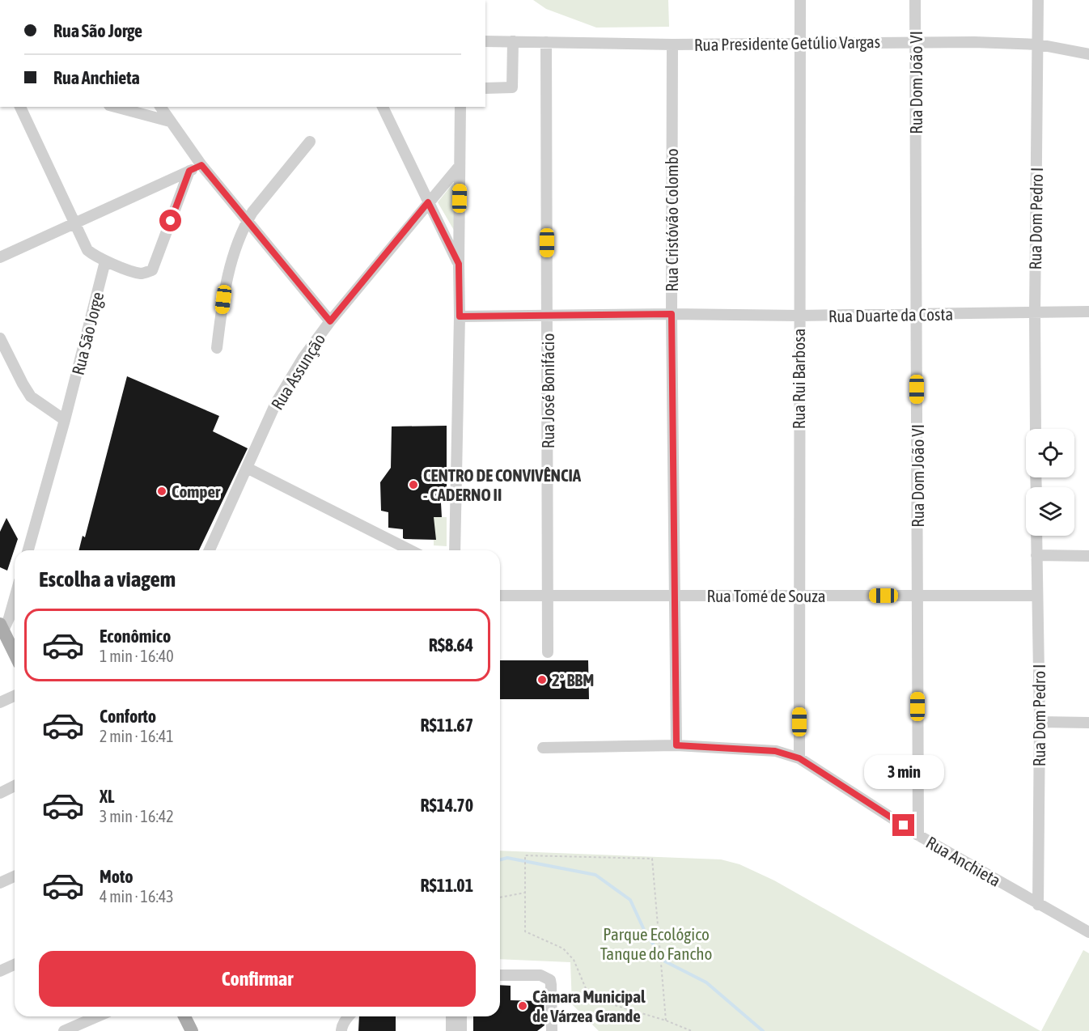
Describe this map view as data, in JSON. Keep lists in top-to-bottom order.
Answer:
{
  "streets": {
    "street": [
      "Rua Presidente Getúlio Vargas",
      "Rua Dom João VI",
      "Rua Dom Pedro I",
      "Rua Cristóvão Colombo",
      "Rua Duarte da Costa",
      "Rua São Jorge",
      "Rua Assunção",
      "Rua Rui Barbosa",
      "Rua José Bonifácio",
      "Rua Tomé de Souza",
      "Rua Anchieta"
    ]
  },
  "crossings": [
    ["Rua Presidente Getúlio Vargas", "Rua Dom João VI"],
    ["Rua Presidente Getúlio Vargas", "Rua Dom Pedro I"],
    ["Rua Presidente Getúlio Vargas", "Rua Cristóvão Colombo"],
    ["Rua Presidente Getúlio Vargas", "Rua Rui Barbosa"],
    ["Rua Presidente Getúlio Vargas", "Rua José Bonifácio"],
    ["Rua Dom João VI", "Rua Duarte da Costa"],
    ["Rua Dom João VI", "Rua Tomé de Souza"],
    ["Rua Dom João VI", "Rua Anchieta"],
    ["Rua Dom Pedro I", "Rua Duarte da Costa"],
    ["Rua Dom Pedro I", "Rua Tomé de Souza"],
    ["Rua Dom Pedro I", "Rua Anchieta"],
    ["Rua Cristóvão Colombo", "Rua Duarte da Costa"],
    ["Rua Cristóvão Colombo", "Rua Tomé de Souza"],
    ["Rua Cristóvão Colombo", "Rua Anchieta"],
    ["Rua Duarte da Costa", "Rua Rui Barbosa"],
    ["Rua Duarte da Costa", "Rua José Bonifácio"],
    ["Rua Rui Barbosa", "Rua Tomé de Souza"],
    ["Rua Rui Barbosa", "Rua Anchieta"],
    ["Rua José Bonifácio", "Rua Tomé de Souza"]
  ],
  "parks": ["Parque Ecológico Tanque do Fancho"],
  "places": [
    "CENTRO DE CONVIVÊNCIA - CADERNO II",
    "Comper",
    "2º BBM",
    "Câmara Municipal de Várzea Grande"
  ],
  "page": {
    "banner": ["Rua São Jorge", "Rua Anchieta"],
    "heading": "Escolha a viagem",
    "list": [
      {
        "name": "Econômico",
        "note": "1 min · 16:40",
        "value": "R$8.64"
      },
      {
        "name": "Conforto",
        "note": "2 min · 16:41",
        "value": "R$11.67"
      },
      {
        "name": "XL",
        "note": "3 min · 16:42",
        "value": "R$14.70"
      },
      {
        "name": "Moto",
        "note": "4 min · 16:43",
        "value": "R$11.01"
      }
    ],
    "bubble": "3 min",
    "buttons": "Confirmar"
  }
}
